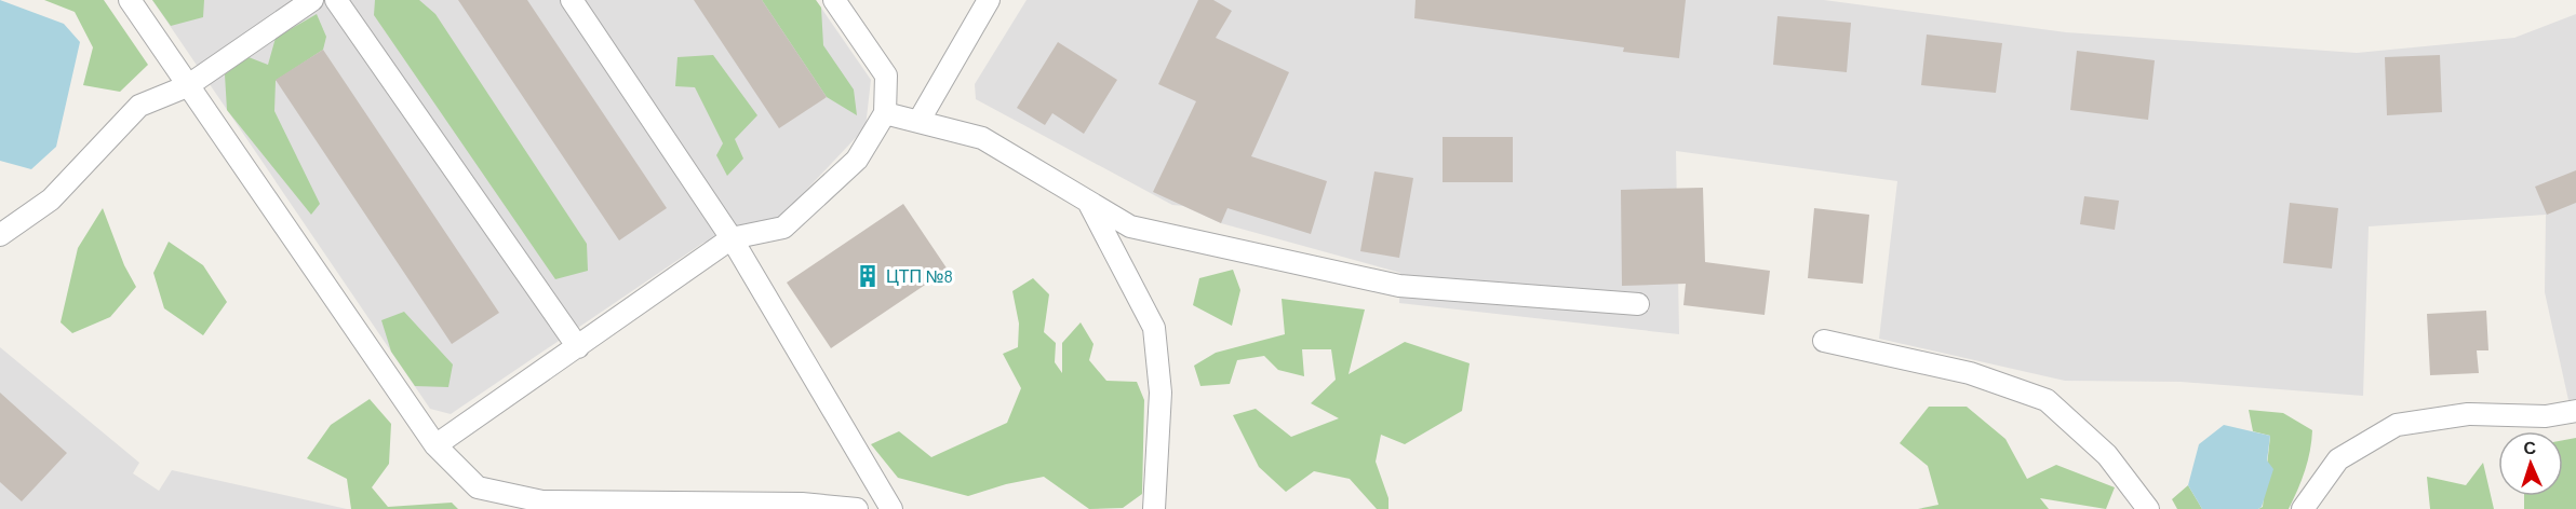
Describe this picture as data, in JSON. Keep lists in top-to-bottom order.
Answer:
{
  "places": {
    "building": ["ЦТП №8"]
  },
  "north": "top"
}
